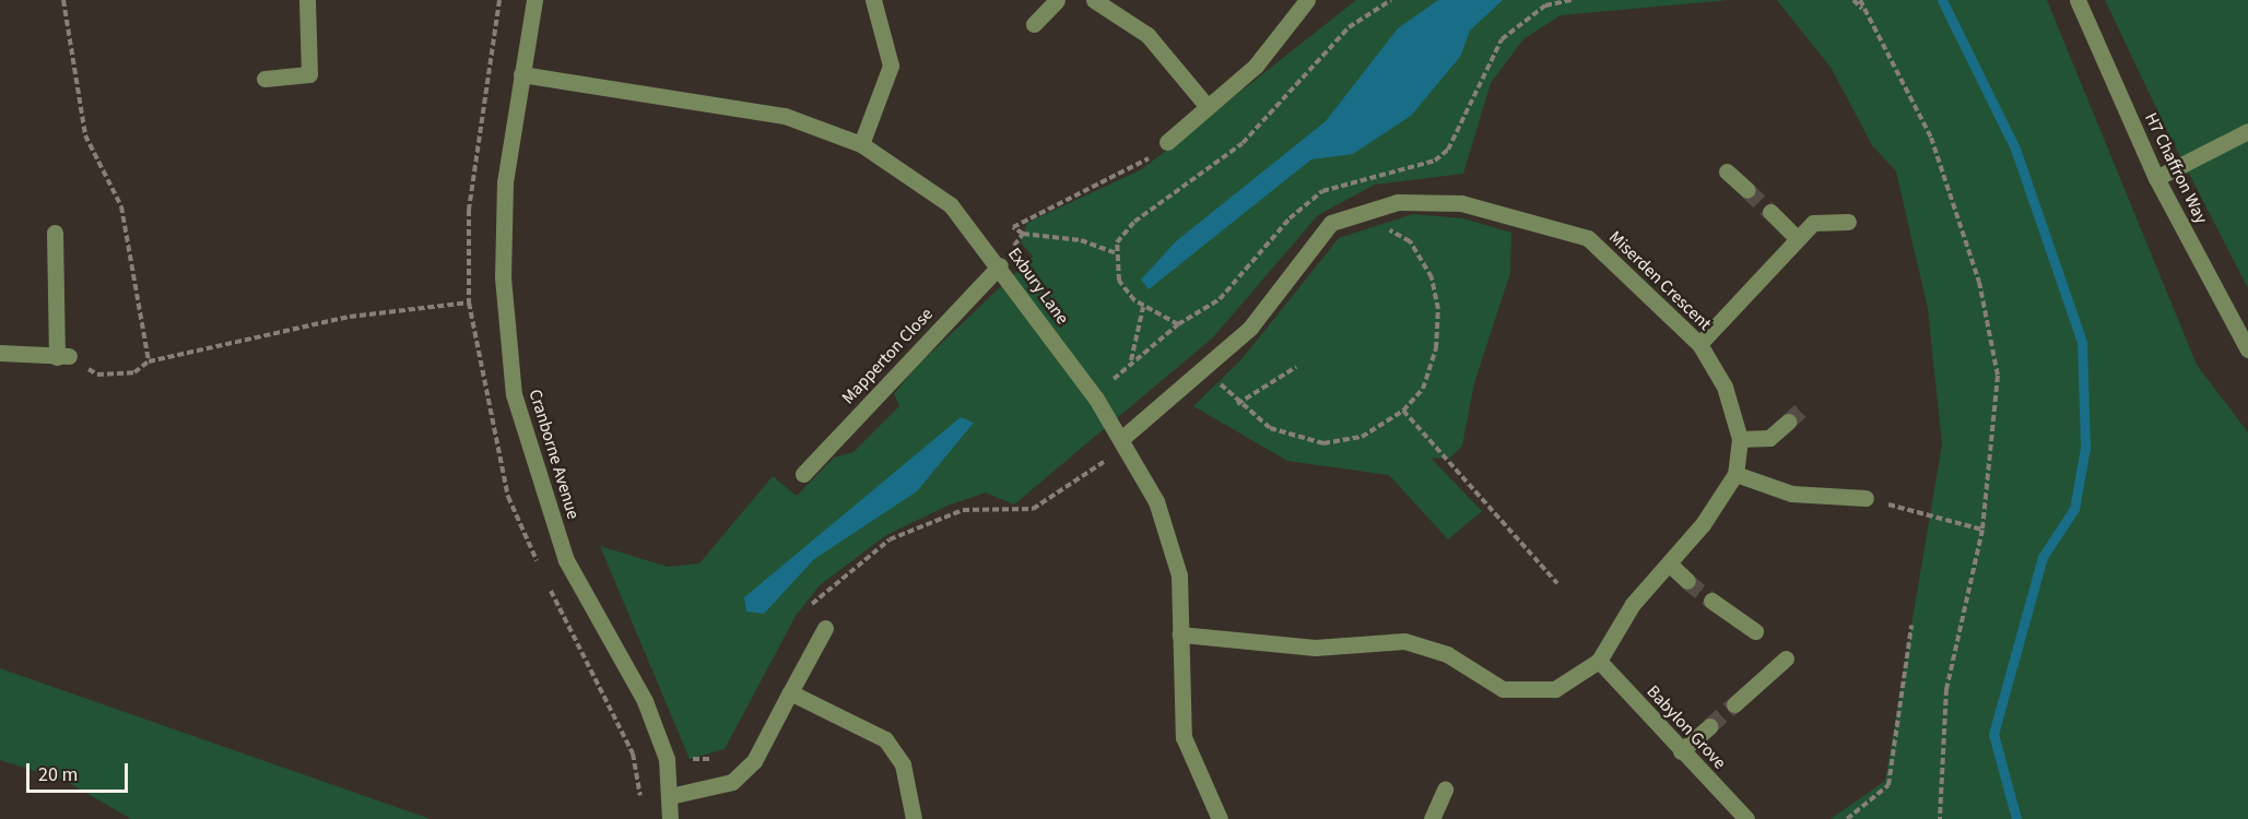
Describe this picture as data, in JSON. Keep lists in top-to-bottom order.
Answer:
{
  "streets": {
    "street": [
      "H7 Chaffron Way",
      "Miserden Crescent",
      "Exbury Lane",
      "Mapperton Close",
      "Cranborne Avenue",
      "Babylon Grove"
    ]
  },
  "crossings": [
    ["Miserden Crescent", "Exbury Lane"],
    ["Miserden Crescent", "Babylon Grove"],
    ["Exbury Lane", "Mapperton Close"],
    ["Exbury Lane", "Cranborne Avenue"]
  ],
  "scale_bar": "20 m"
}
